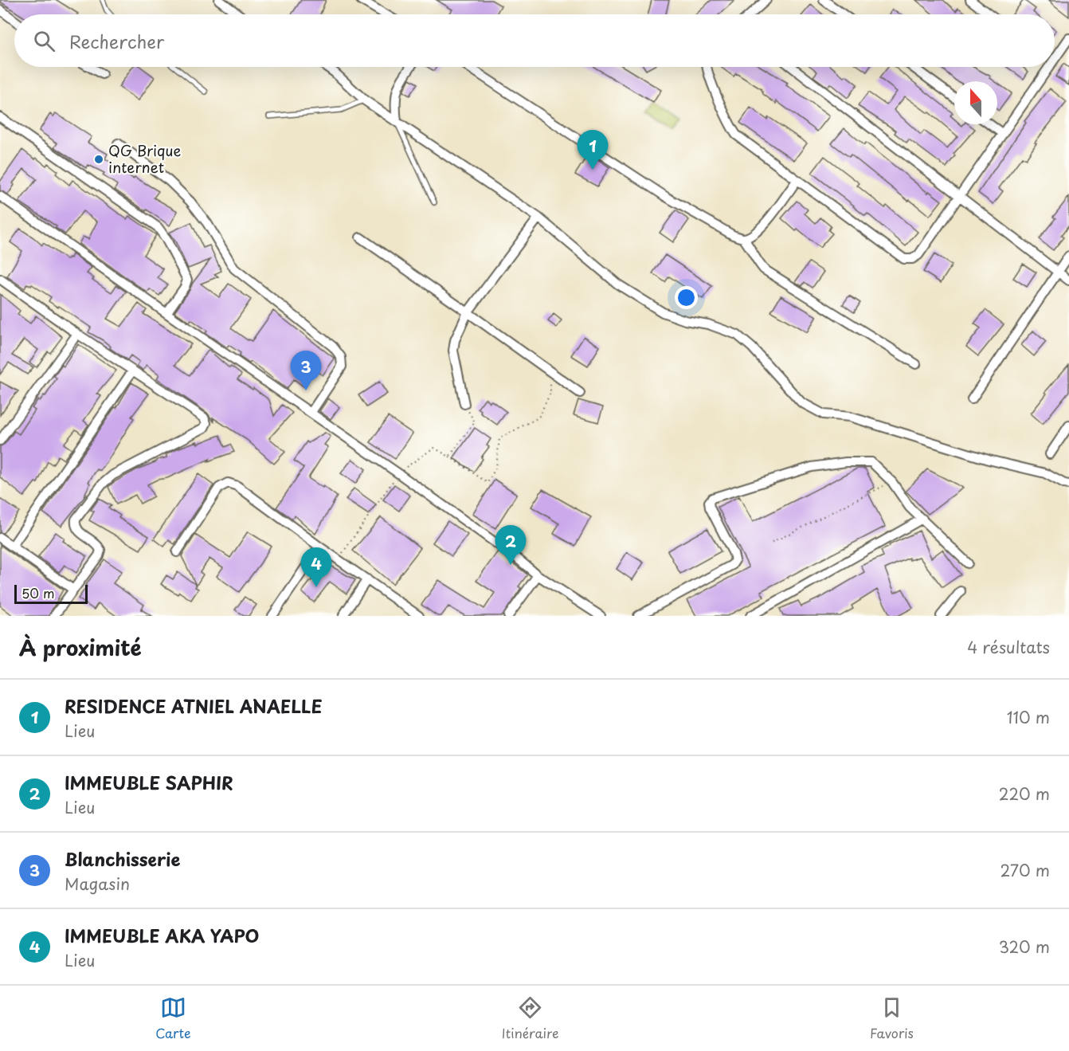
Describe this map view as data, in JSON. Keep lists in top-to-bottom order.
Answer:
{
  "places": ["QG Brique internet"],
  "scale_bar": "50 m",
  "north": "top",
  "page": {
    "search": "Rechercher",
    "pins": [
      "1",
      "3",
      "2",
      "4"
    ],
    "scale": "50 m",
    "heading": ["À proximité", "4 résultats"],
    "list": [
      {
        "mark": "1",
        "name": "RESIDENCE ATNIEL ANAELLE",
        "note": "Lieu",
        "value": "110 m"
      },
      {
        "mark": "2",
        "name": "IMMEUBLE SAPHIR",
        "note": "Lieu",
        "value": "220 m"
      },
      {
        "mark": "3",
        "name": "Blanchisserie",
        "note": "Magasin",
        "value": "270 m"
      },
      {
        "mark": "4",
        "name": "IMMEUBLE AKA YAPO",
        "note": "Lieu",
        "value": "320 m"
      }
    ],
    "nav": ["Carte", "Itinéraire", "Favoris"]
  }
}
